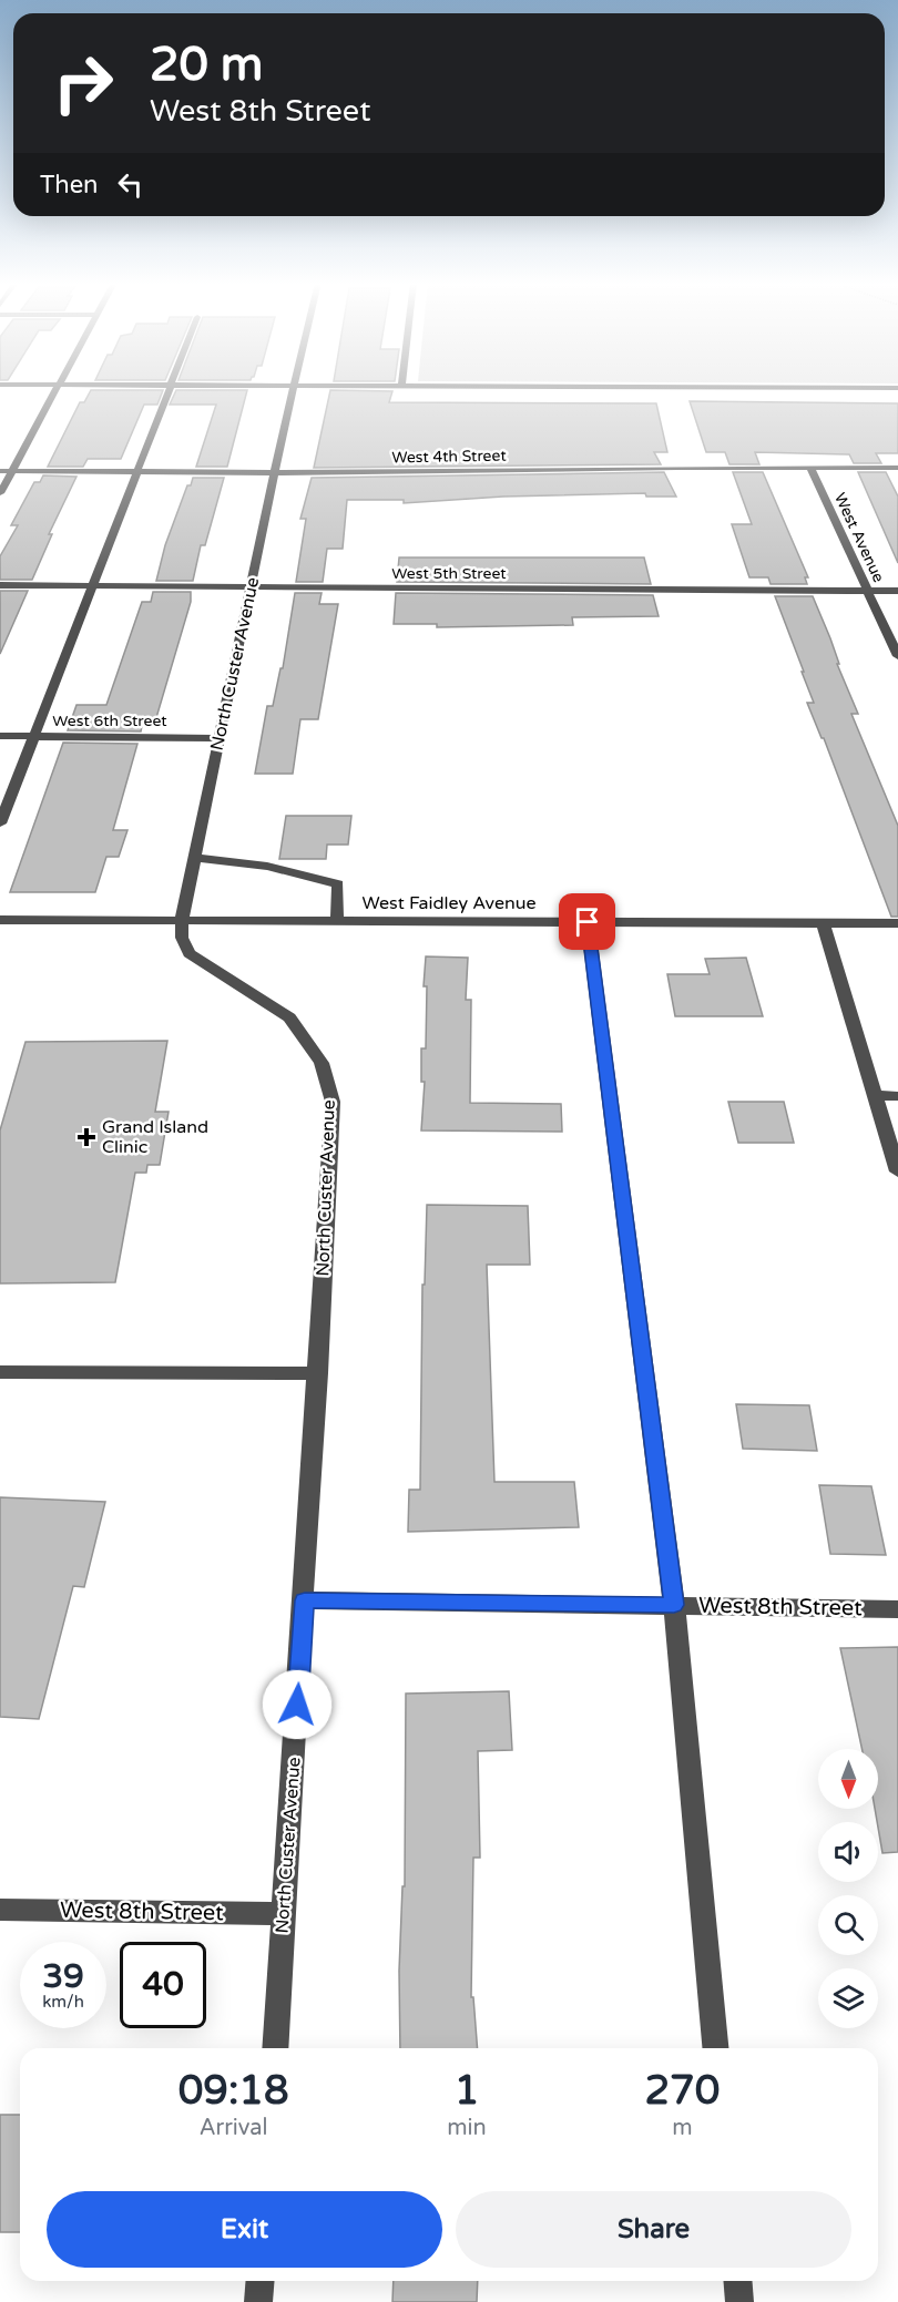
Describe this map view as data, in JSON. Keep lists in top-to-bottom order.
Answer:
{
  "streets": {
    "street": [
      "West 4th Street",
      "West Avenue",
      "West 5th Street",
      "North Custer Avenue",
      "West 6th Street",
      "West Faidley Avenue",
      "West 8th Street"
    ]
  },
  "crossings": [
    ["West 4th Street", "West Avenue"],
    ["West 4th Street", "North Custer Avenue"],
    ["West Avenue", "West 5th Street"],
    ["West 5th Street", "North Custer Avenue"],
    ["North Custer Avenue", "West 6th Street"],
    ["North Custer Avenue", "West Faidley Avenue"],
    ["North Custer Avenue", "West 8th Street"]
  ],
  "places": {
    "health": ["Grand Island Clinic"]
  },
  "north": "bottom",
  "page": {
    "turn": ["20 m", "West 8th Street"],
    "then": "Then",
    "speed": "39 km/h",
    "limit": "40",
    "eta": [
      "09:18",
      "Arrival",
      "1",
      "min",
      "270",
      "m"
    ],
    "buttons": ["Exit", "Share"]
  }
}
